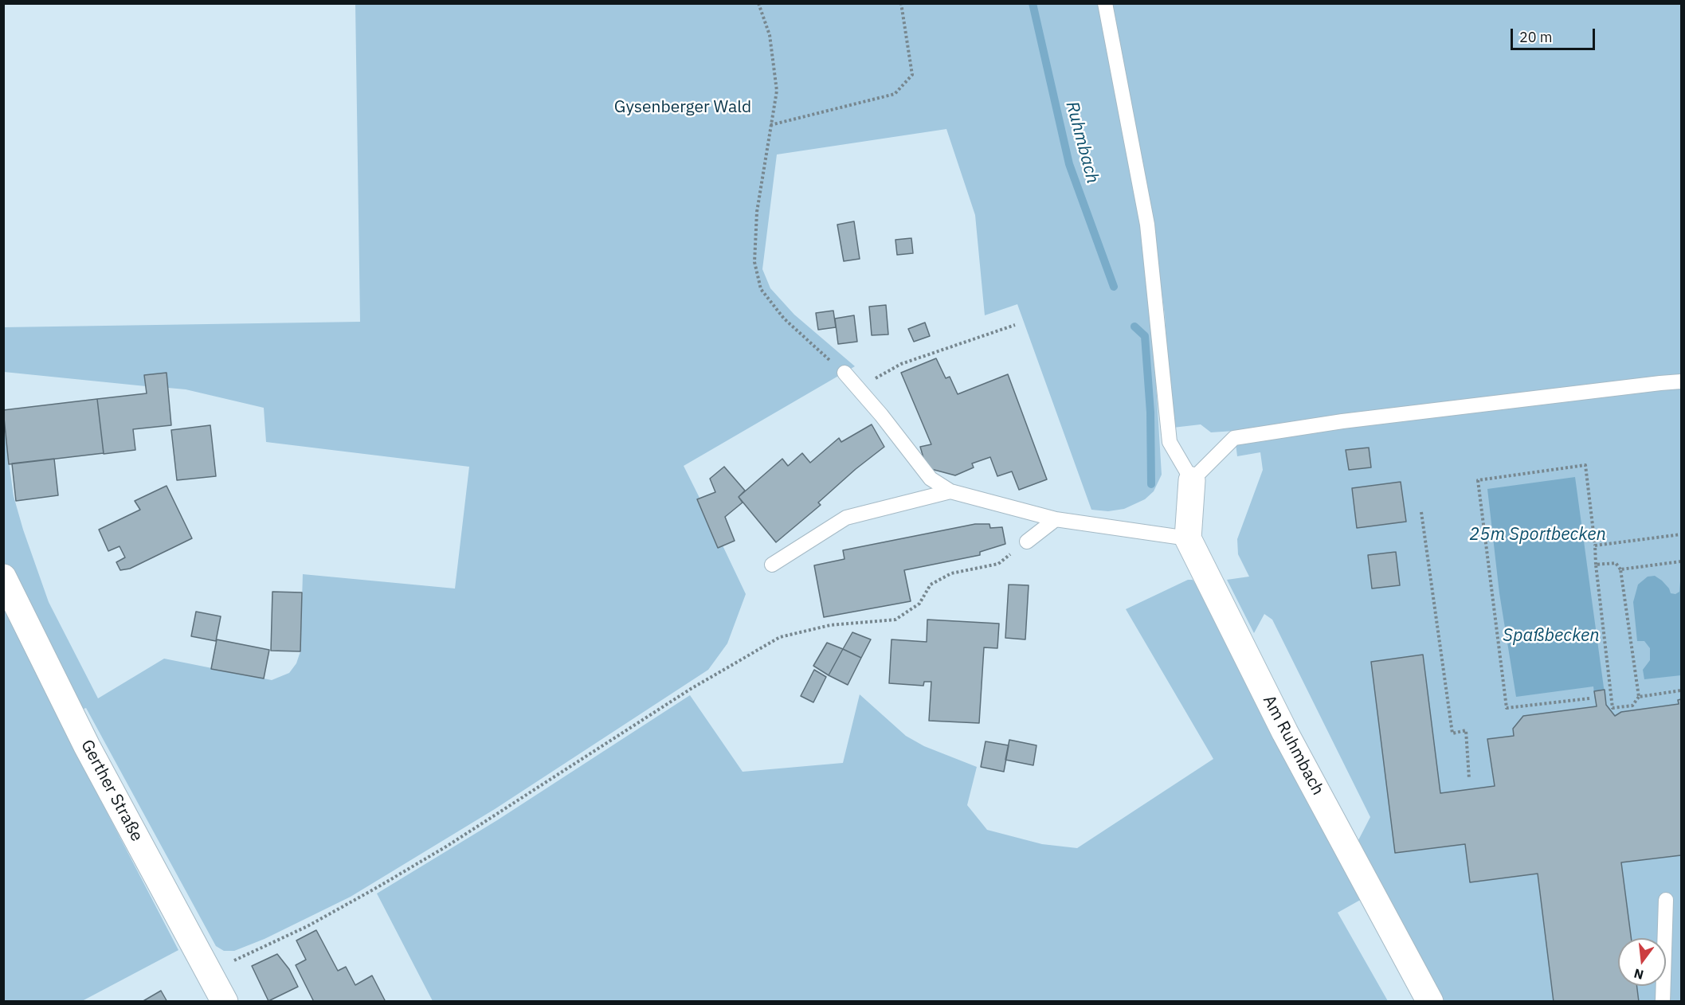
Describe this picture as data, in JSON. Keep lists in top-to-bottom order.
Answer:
{
  "streets": {
    "street": ["Am Ruhmbach", "Gerther Straße"]
  },
  "water": ["Ruhmbach", "25m Sportbecken", "Spaßbecken"],
  "parks": ["Gysenberger Wald"],
  "scale_bar": "20 m",
  "north": "bottom"
}
